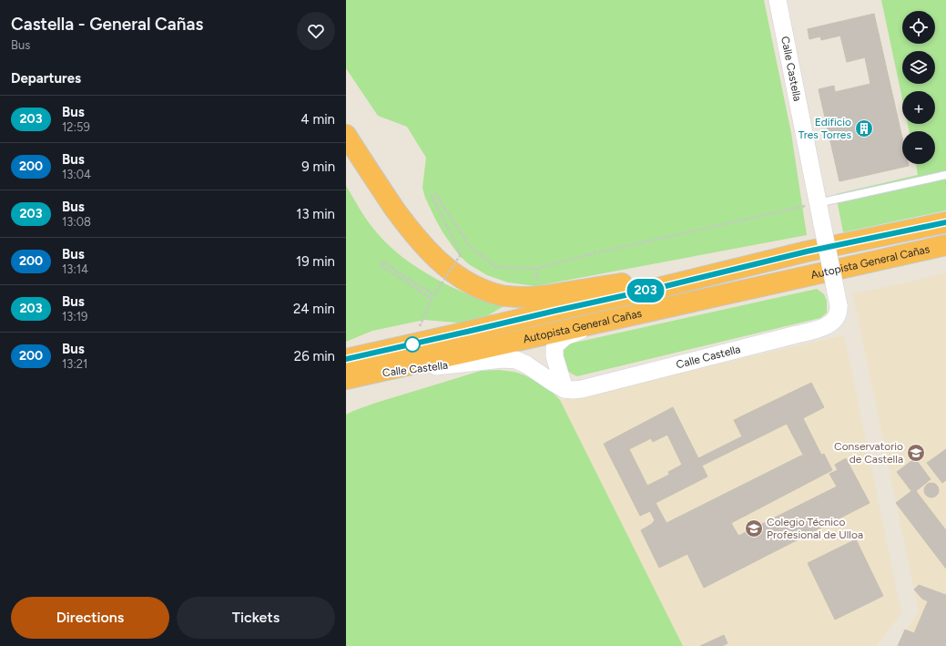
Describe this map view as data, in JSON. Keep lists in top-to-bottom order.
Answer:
{
  "streets": {
    "highway": ["Autopista General Cañas"],
    "street": ["Calle Castella"]
  },
  "crossings": [
    ["Calle Castella", "Autopista General Cañas"]
  ],
  "places": {
    "building": ["Edificio Tres Torres"],
    "school or university": ["Conservatorio de Castella", "Colegio Técnico Profesional de Ulloa"]
  },
  "lines": ["bus line 203"],
  "page": {
    "heading": [
      ["Castella - General Cañas", "Bus"],
      "Departures"
    ],
    "on_map": "203",
    "map_buttons": ["+", "−"],
    "list": [
      {
        "mark": "203",
        "name": "Bus",
        "note": "12:59",
        "value": "4 min"
      },
      {
        "mark": "200",
        "name": "Bus",
        "note": "13:04",
        "value": "9 min"
      },
      {
        "mark": "203",
        "name": "Bus",
        "note": "13:08",
        "value": "13 min"
      },
      {
        "mark": "200",
        "name": "Bus",
        "note": "13:14",
        "value": "19 min"
      },
      {
        "mark": "203",
        "name": "Bus",
        "note": "13:19",
        "value": "24 min"
      },
      {
        "mark": "200",
        "name": "Bus",
        "note": "13:21",
        "value": "26 min"
      }
    ],
    "buttons": ["Directions", "Tickets"]
  }
}
